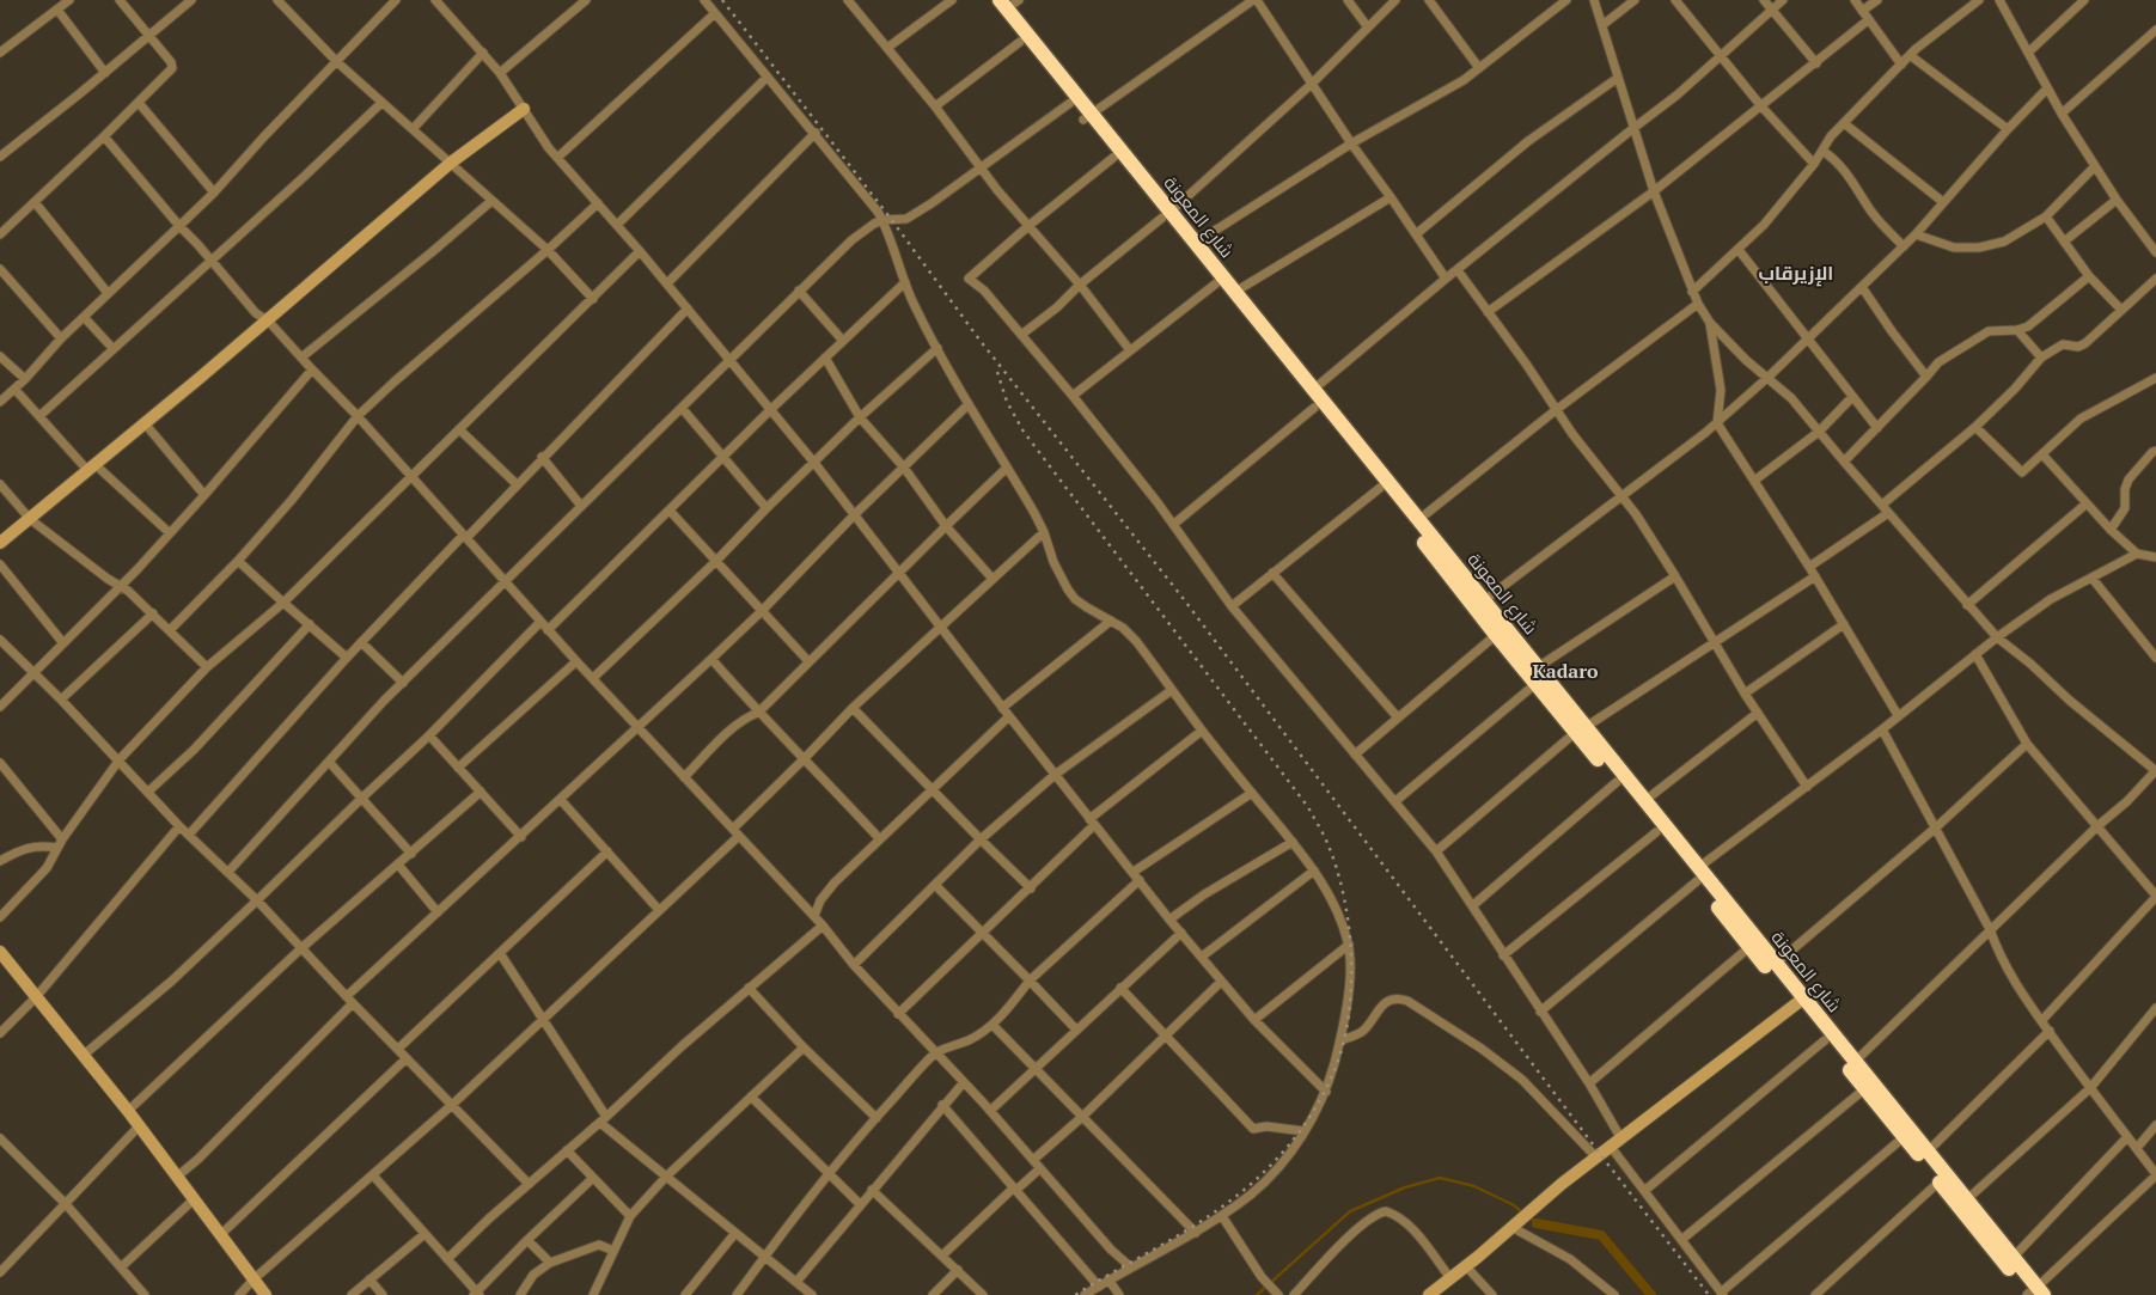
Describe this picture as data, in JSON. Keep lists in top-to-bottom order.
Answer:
{
  "streets": {
    "highway": ["شارع المعونة"]
  },
  "districts": ["الإزيرقاب", "Kadaro"]
}
